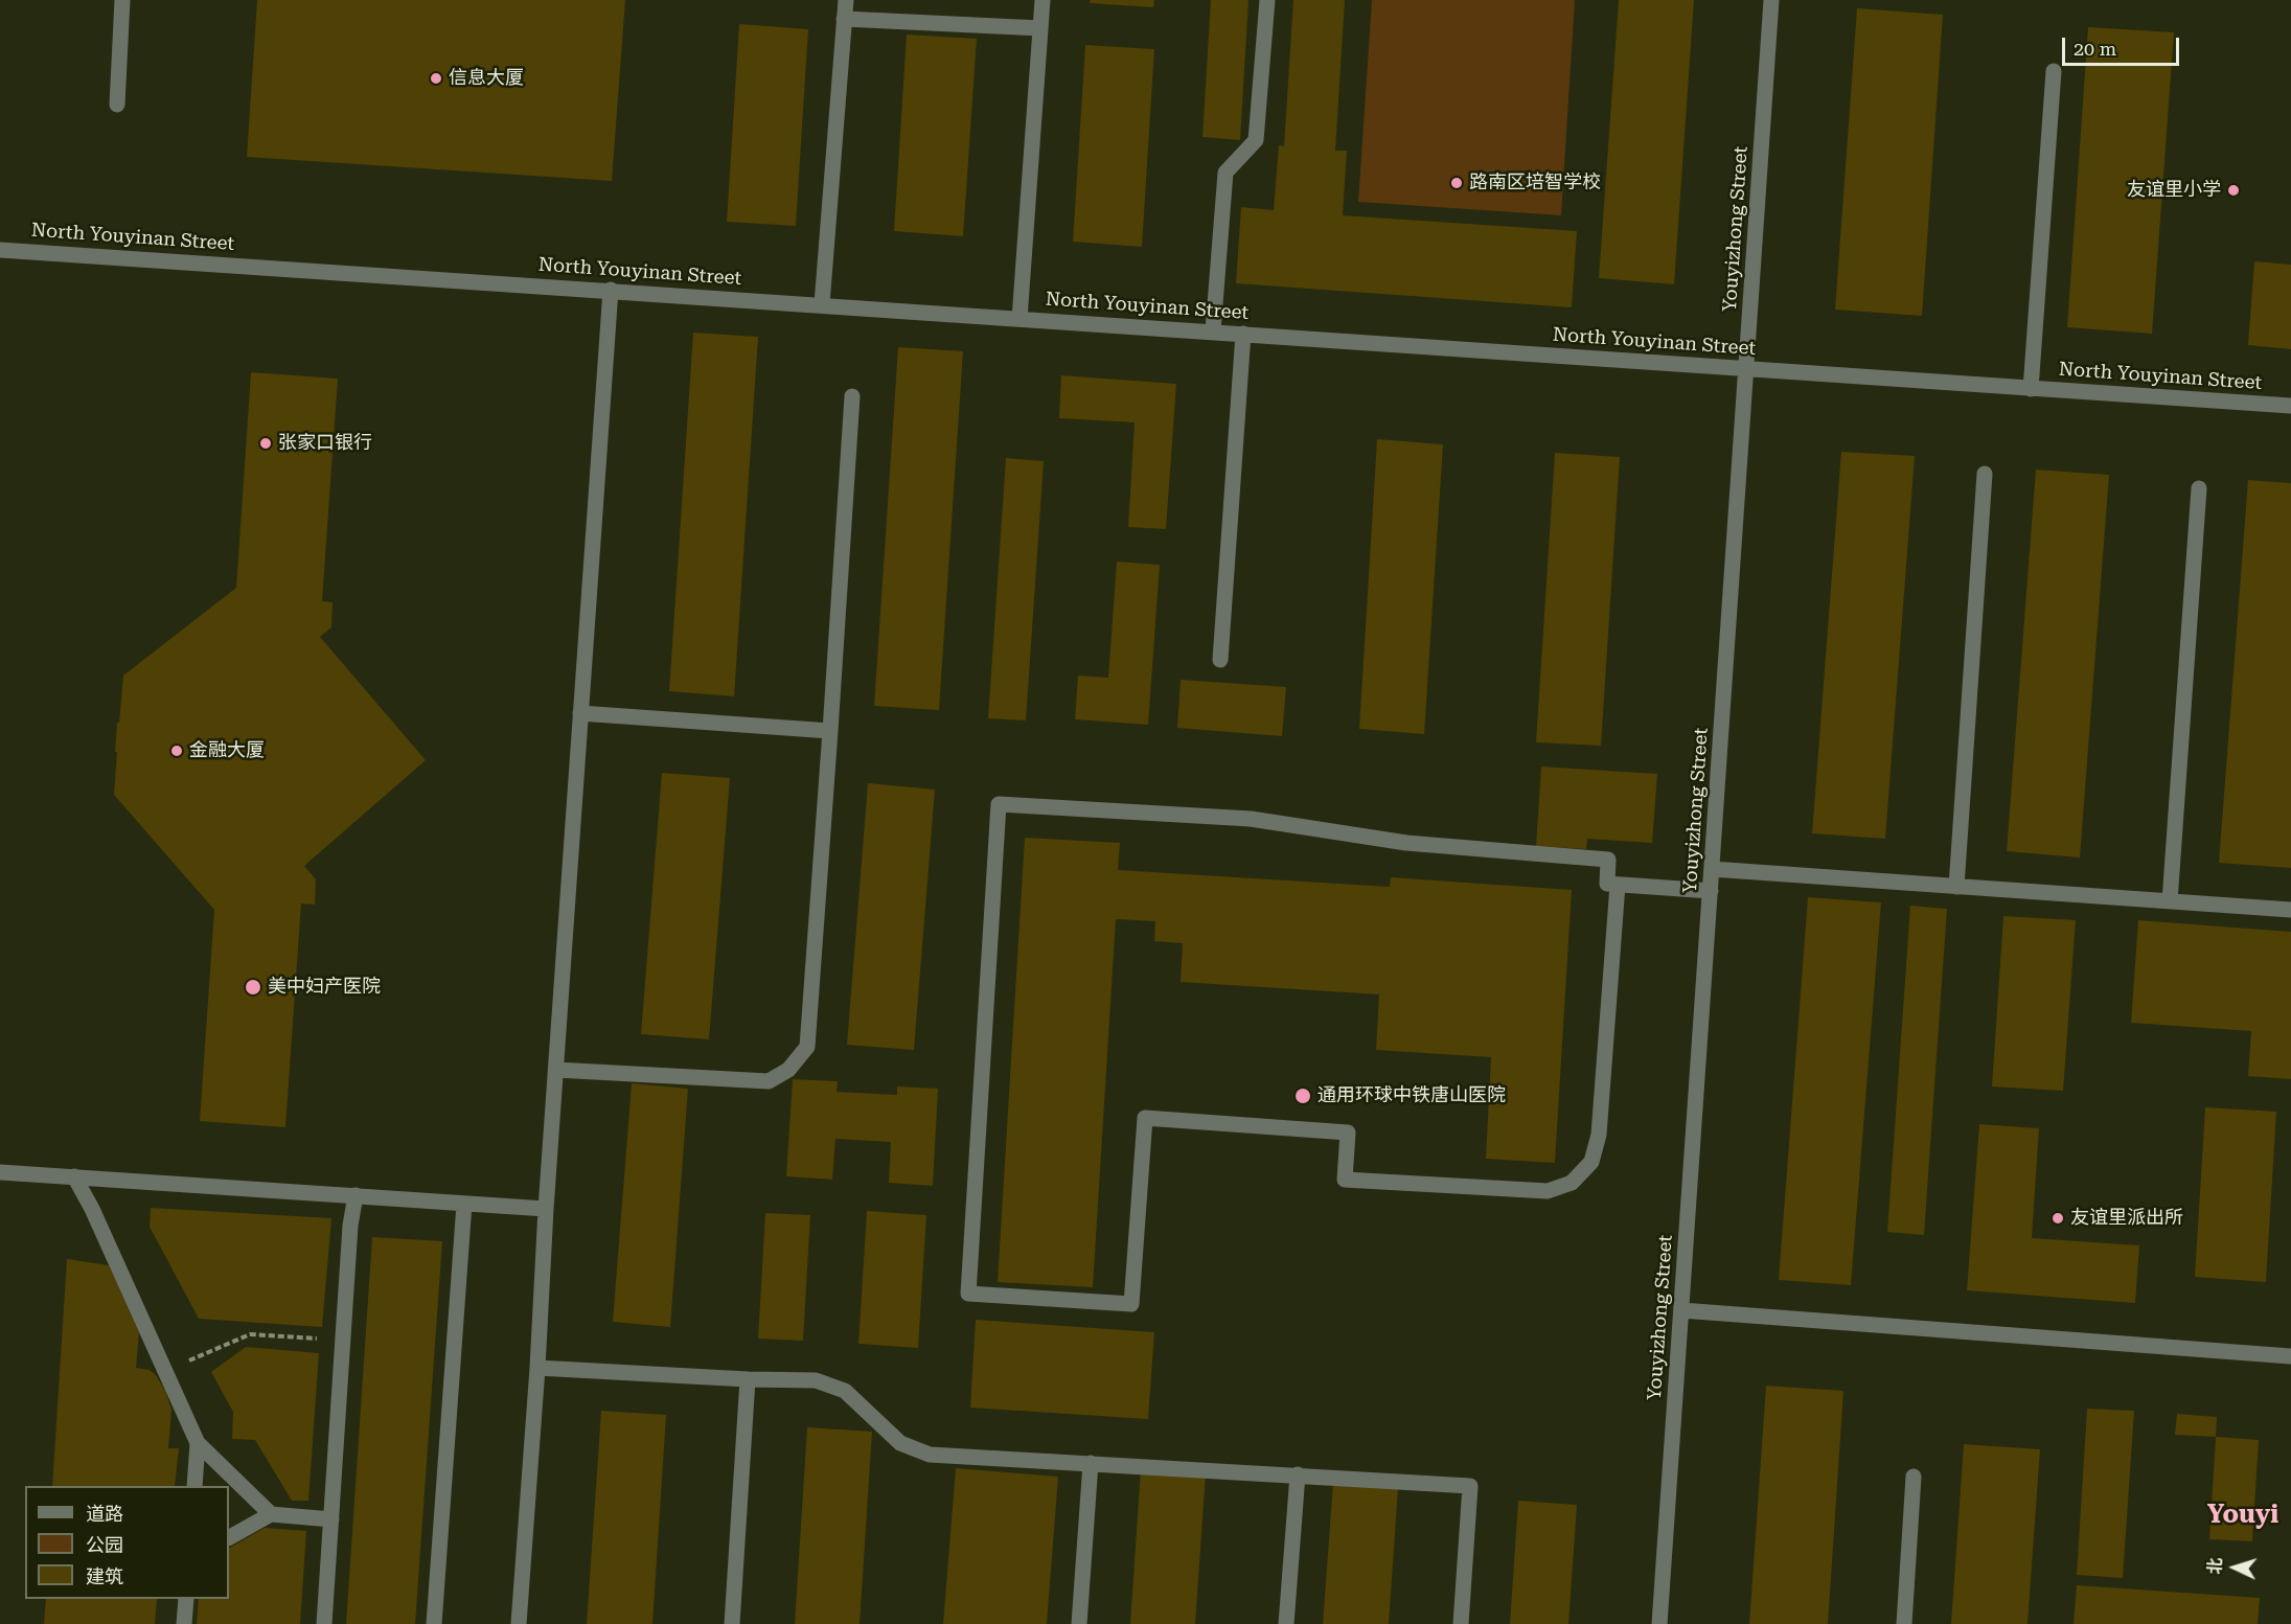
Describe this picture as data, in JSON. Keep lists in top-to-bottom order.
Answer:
{
  "streets": {
    "street": ["Youyizhong Street", "North Youyinan Street"]
  },
  "crossings": [
    ["Youyizhong Street", "North Youyinan Street"]
  ],
  "districts": ["Youyi"],
  "places": [
    "信息大厦",
    "路南区培智学校",
    "友谊里小学",
    "张家口银行",
    "金融大厦",
    "美中妇产医院",
    "通用环球中铁唐山医院",
    "友谊里派出所"
  ],
  "legend": ["道路", "公园", "建筑"],
  "scale_bar": "20 m",
  "north": "left"
}
